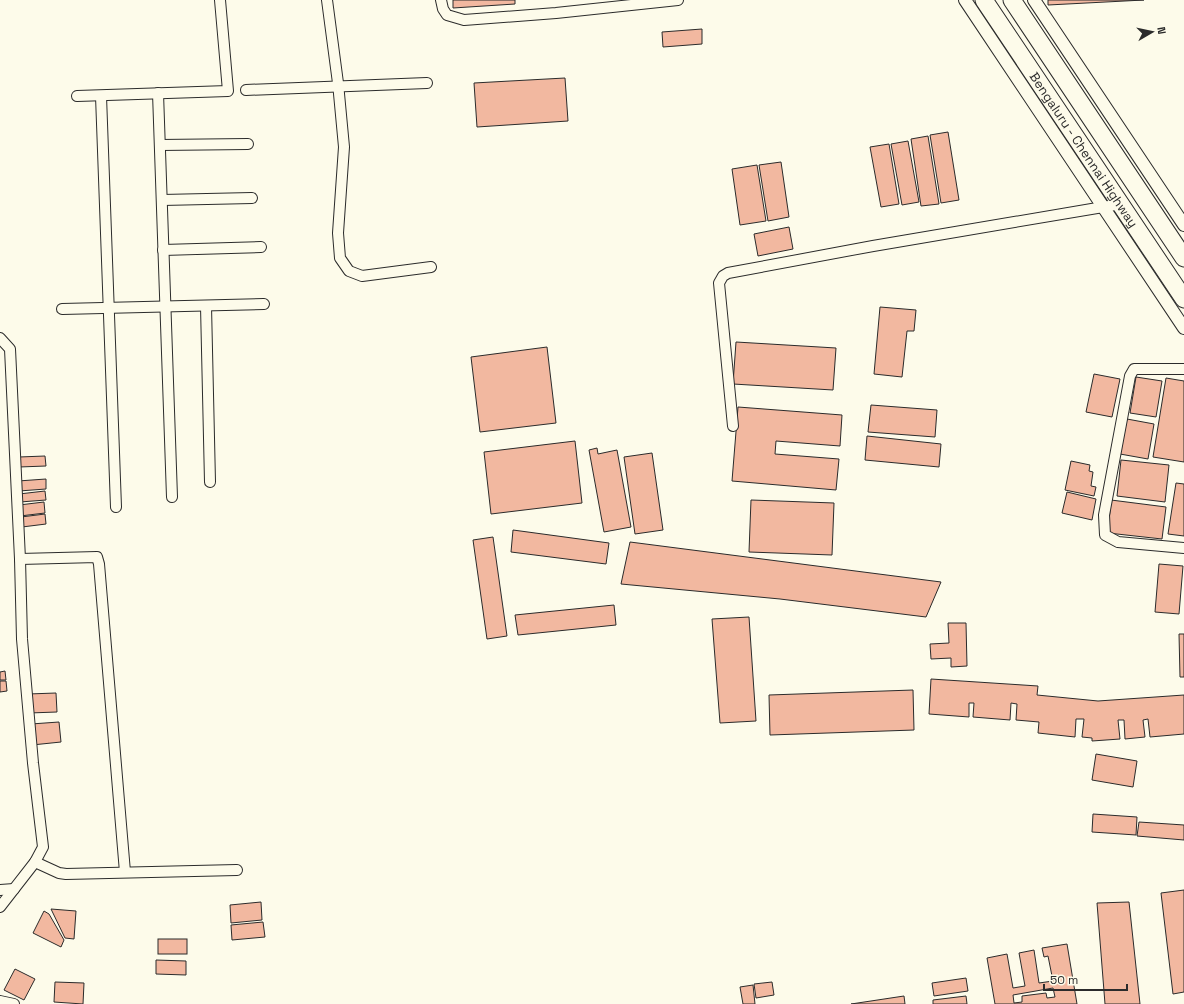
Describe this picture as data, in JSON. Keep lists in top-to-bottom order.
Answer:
{
  "streets": {
    "highway": ["Bengaluru - Chennai Highway"]
  },
  "scale_bar": "50 m",
  "north": "right"
}
